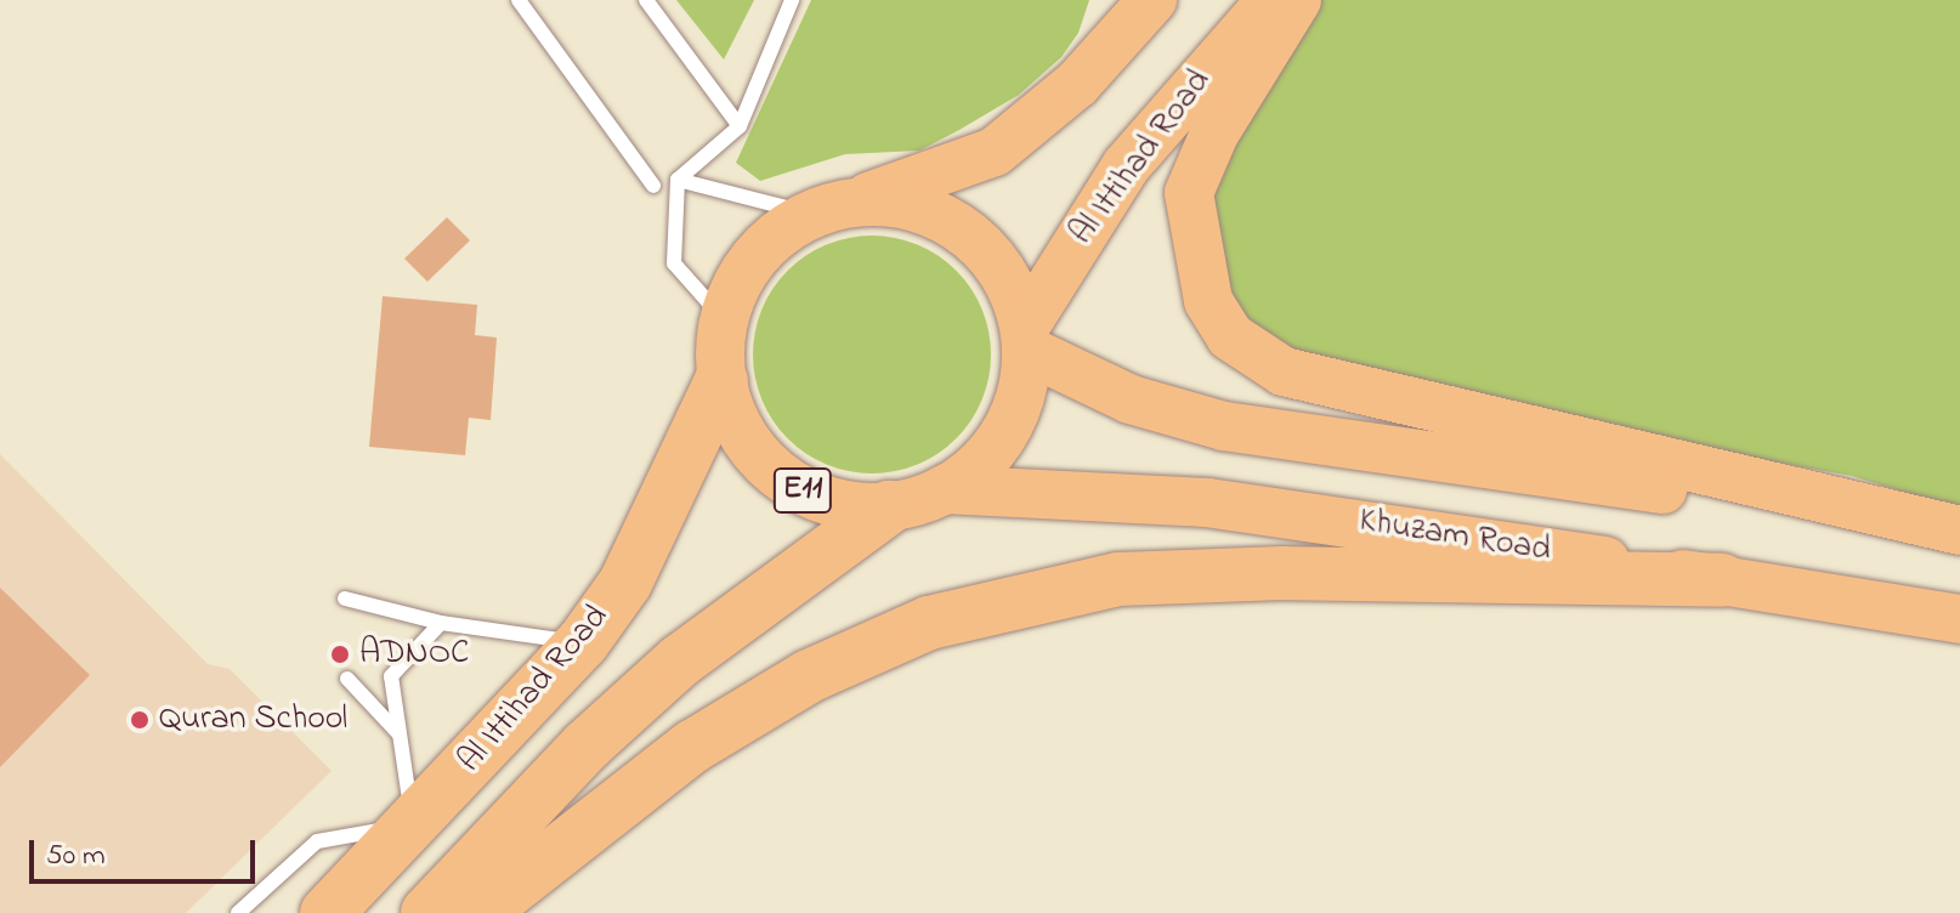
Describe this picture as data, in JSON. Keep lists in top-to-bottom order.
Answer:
{
  "streets": {
    "highway": ["Al Ittihad Road", "E11"],
    "main road": ["Khuzam Road"]
  },
  "crossings": [
    ["Al Ittihad Road", "E11"],
    ["Al Ittihad Road", "Khuzam Road"],
    ["E11", "Khuzam Road"]
  ],
  "places": ["ADNOC", "Quran School"],
  "scale_bar": "50 m"
}
